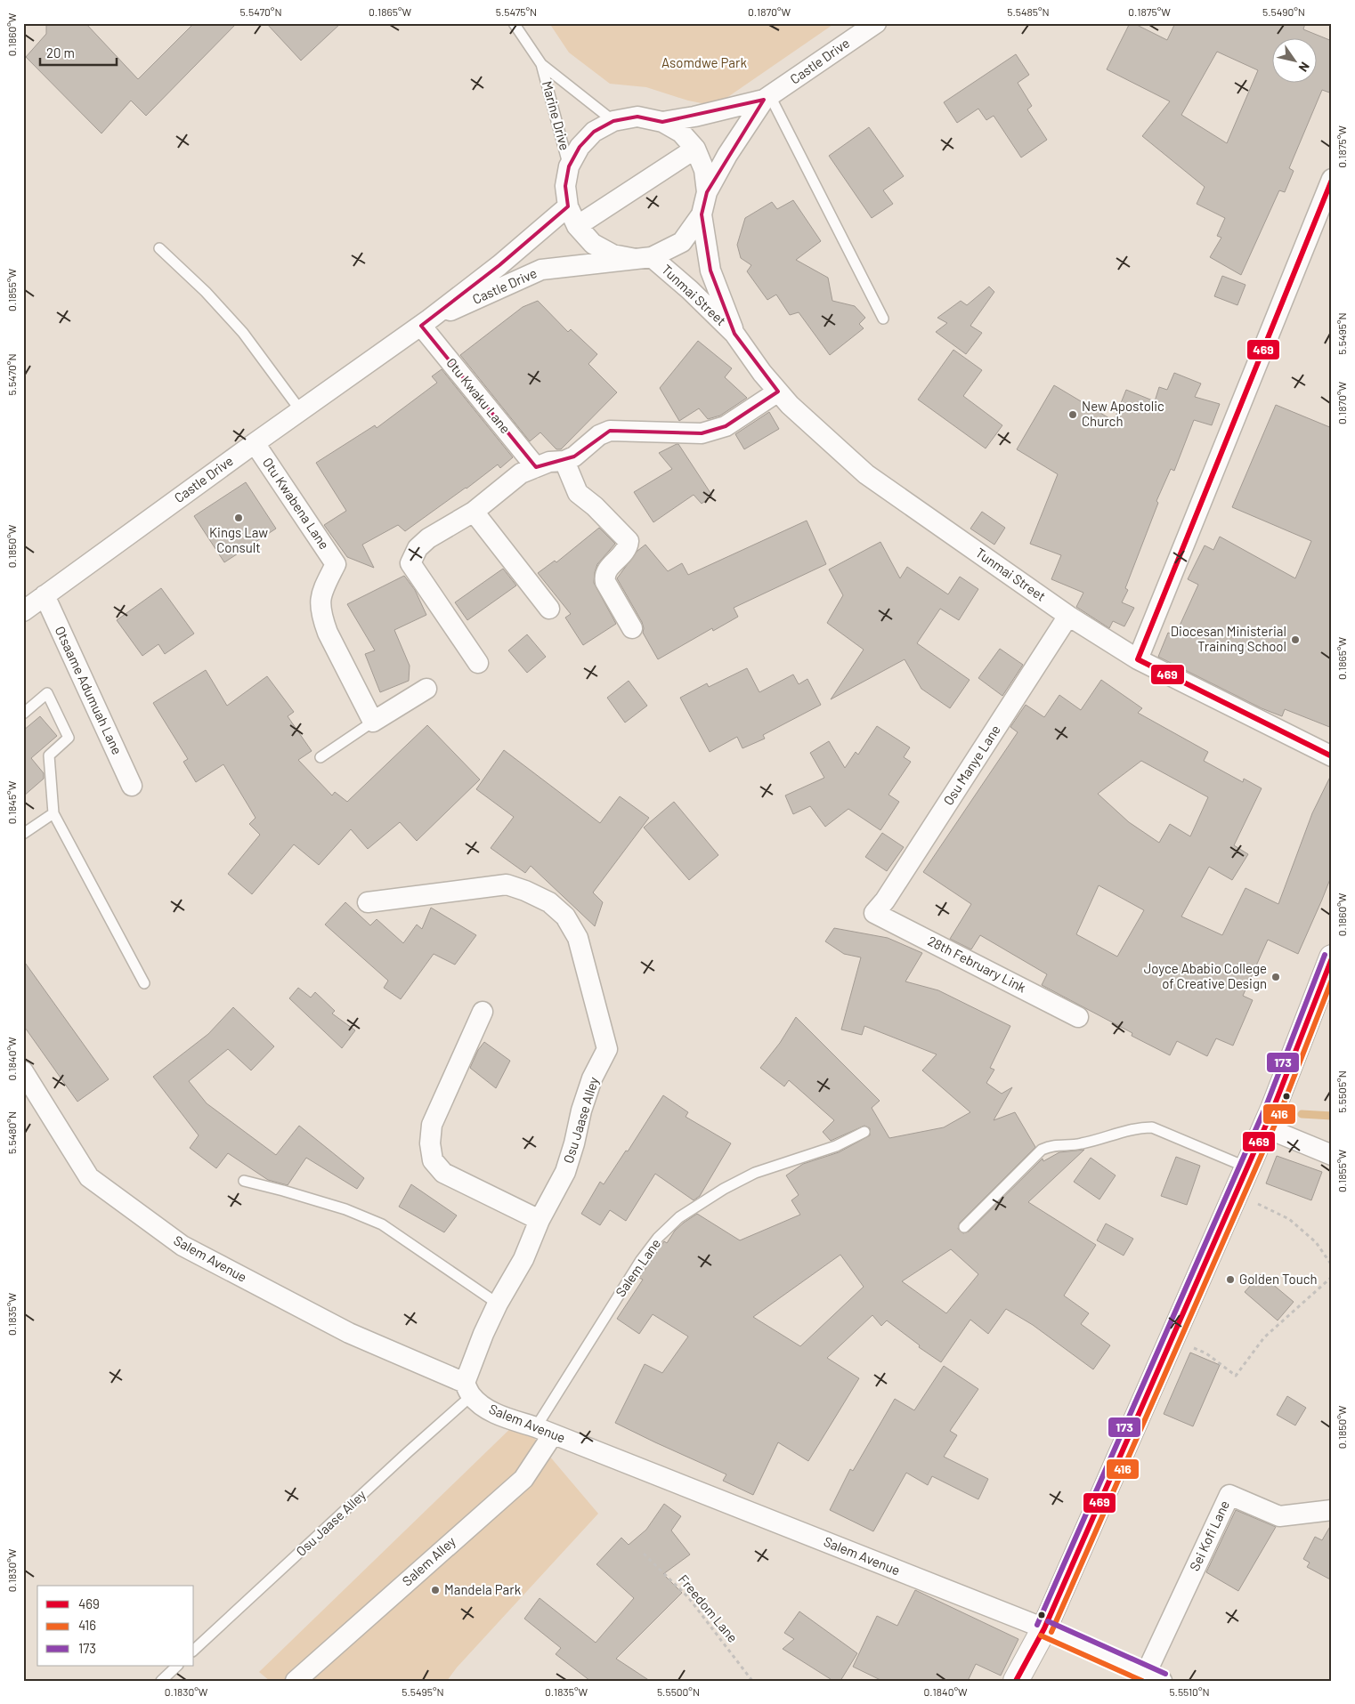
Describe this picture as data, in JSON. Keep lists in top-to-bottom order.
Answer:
{
  "streets": {
    "street": [
      "Castle Drive",
      "Tunmai Street",
      "Otu Kwaku Lane",
      "Otu Kwabena Lane",
      "Otsaame Adumuah Lane",
      "Osu Manye Lane",
      "28th February Link",
      "Osu Jaase Alley",
      "Salem Avenue",
      "Sei Kofi Lane",
      "Salem Alley"
    ],
    "lane": ["Marine Drive", "Salem Lane"],
    "path": ["Freedom Lane"]
  },
  "crossings": [
    ["Castle Drive", "Tunmai Street"],
    ["Castle Drive", "Otu Kwaku Lane"],
    ["Castle Drive", "Otu Kwabena Lane"],
    ["Castle Drive", "Otsaame Adumuah Lane"],
    ["Tunmai Street", "Osu Manye Lane"],
    ["Osu Manye Lane", "28th February Link"],
    ["Osu Jaase Alley", "Salem Avenue"],
    ["Salem Avenue", "Salem Lane"],
    ["Salem Avenue", "Sei Kofi Lane"],
    ["Salem Avenue", "Salem Alley"],
    ["Salem Lane", "Salem Alley"]
  ],
  "parks": ["Asomdwe Park"],
  "places": [
    "New Apostolic Church",
    "Kings Law Consult",
    "Diocesan Ministerial Training School",
    "Joyce Ababio College of Creative Design",
    "Golden Touch",
    "Mandela Park"
  ],
  "lines": ["transit line 469", "transit line 173", "transit line 416"],
  "legend": ["469", "416", "173"],
  "scale_bar": "20 m",
  "north": "bottom right",
  "coordinates": [
    "5.5470°N",
    "0.1865°W",
    "5.5475°N",
    "0.1870°W",
    "5.5485°N",
    "0.1875°W",
    "5.5490°N",
    "0.1860°W",
    "0.1855°W",
    "5.5495°N",
    "0.1850°W",
    "0.1845°W",
    "0.1840°W",
    "5.5505°N",
    "5.5480°N",
    "0.1835°W",
    "0.1830°W",
    "5.5500°N",
    "5.5510°N"
  ]
}
